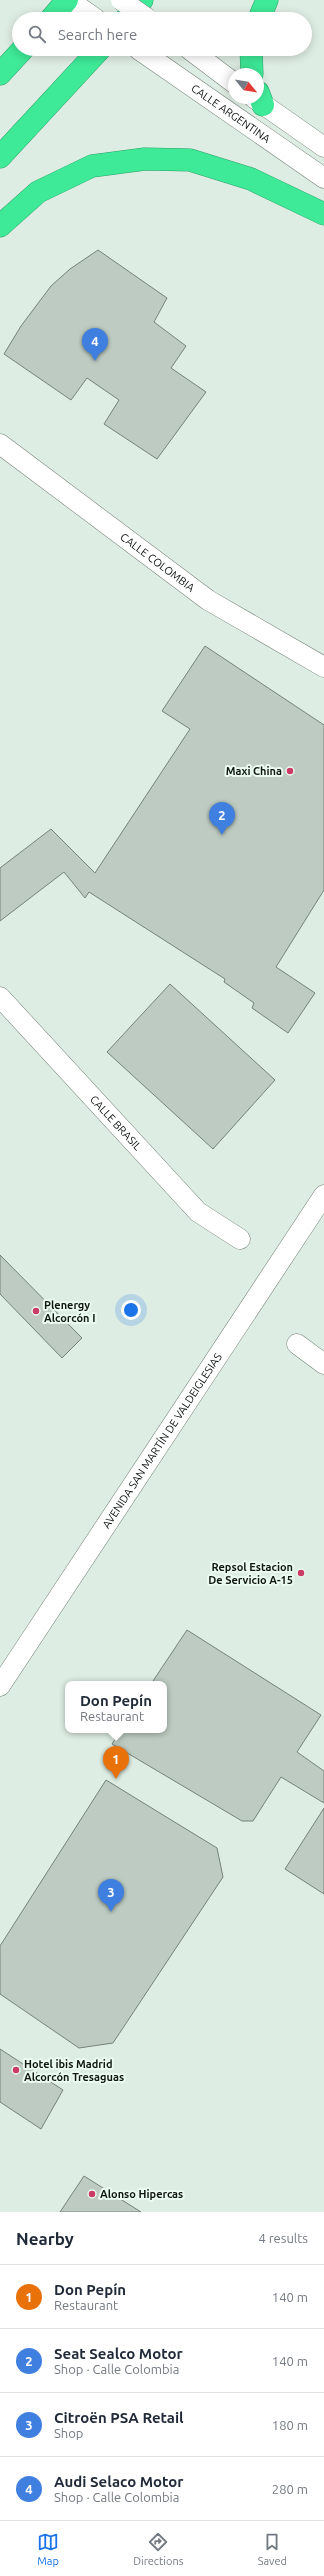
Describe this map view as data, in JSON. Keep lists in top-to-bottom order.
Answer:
{
  "streets": {
    "street": [
      "CALLE ARGENTINA",
      "CALLE COLOMBIA",
      "CALLE BRASIL",
      "AVENIDA SAN MARTÍN DE VALDEIGLESIAS"
    ]
  },
  "places": [
    "Maxi China",
    "Plenergy Alcorcón I",
    "Repsol Estacion De Servicio A-15",
    "Hotel ibis Madrid Alcorcón Tresaguas",
    "Alonso Hipercas"
  ],
  "north": "bottom right",
  "page": {
    "search": "Search here",
    "pins": [
      "4",
      "2",
      "1",
      "3"
    ],
    "popup": ["Don Pepín", "Restaurant"],
    "heading": ["Nearby", "4 results"],
    "list": [
      {
        "mark": "1",
        "name": "Don Pepín",
        "note": "Restaurant",
        "value": "140 m"
      },
      {
        "mark": "2",
        "name": "Seat Sealco Motor",
        "note": "Shop · Calle Colombia",
        "value": "140 m"
      },
      {
        "mark": "3",
        "name": "Citroën PSA Retail",
        "note": "Shop",
        "value": "180 m"
      },
      {
        "mark": "4",
        "name": "Audi Selaco Motor",
        "note": "Shop · Calle Colombia",
        "value": "280 m"
      }
    ],
    "nav": ["Map", "Directions", "Saved"]
  }
}
